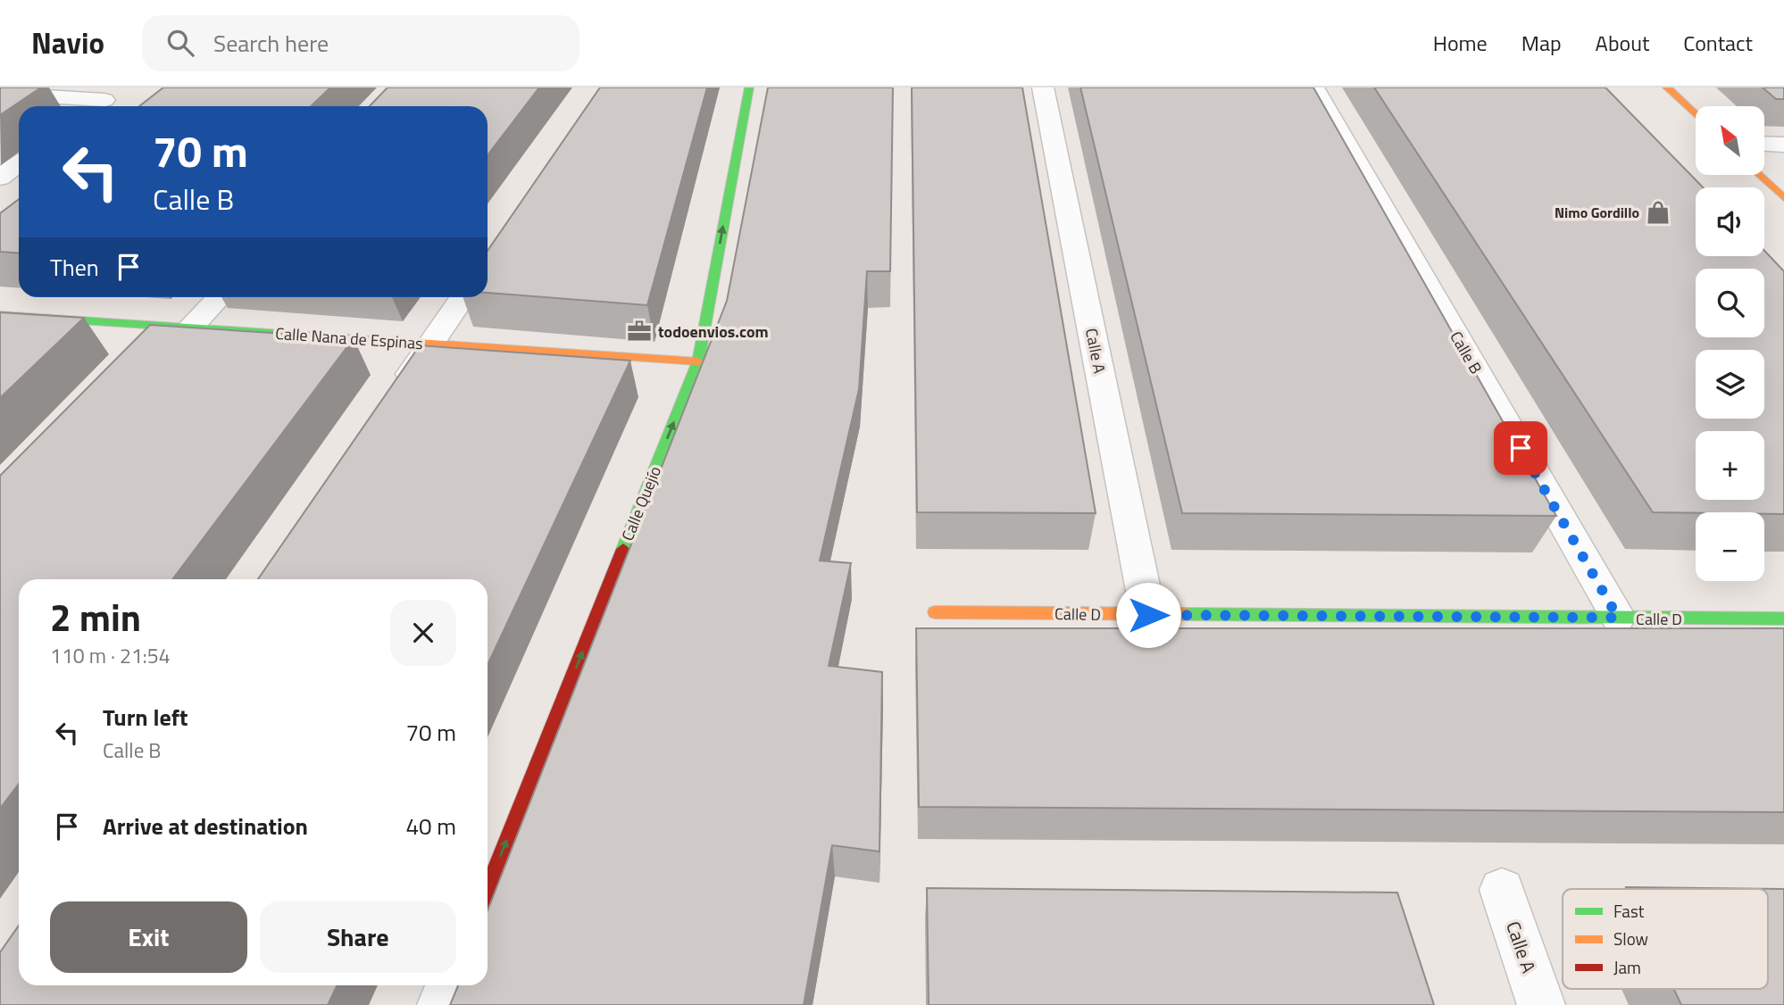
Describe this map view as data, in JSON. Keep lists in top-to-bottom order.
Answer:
{
  "streets": {
    "street": [
      "Calle Nana de Espinas",
      "Calle A",
      "Calle B",
      "Calle Quejío",
      "Calle D"
    ]
  },
  "crossings": [
    ["Calle Nana de Espinas", "Calle Quejío"],
    ["Calle A", "Calle D"],
    ["Calle B", "Calle D"]
  ],
  "one_way": ["Calle Quejío"],
  "places": {
    "shop": ["Nimo Gordillo"],
    "office": ["todoenvios.com"]
  },
  "legend": ["Fast", "Slow", "Jam"],
  "north": "top left",
  "page": {
    "header": "Navio",
    "search": "Search here",
    "nav": [
      "Home",
      "Map",
      "About",
      "Contact"
    ],
    "map_buttons": ["+", "−"],
    "turn": ["70 m", "Calle B"],
    "then": "Then",
    "heading": ["2 min", "110 m · 21:54"],
    "list": [
      {
        "name": "Turn left",
        "note": "Calle B",
        "value": "70 m"
      },
      {
        "name": "Arrive at destination",
        "value": "40 m"
      }
    ],
    "buttons": ["Exit", "Share"]
  }
}
